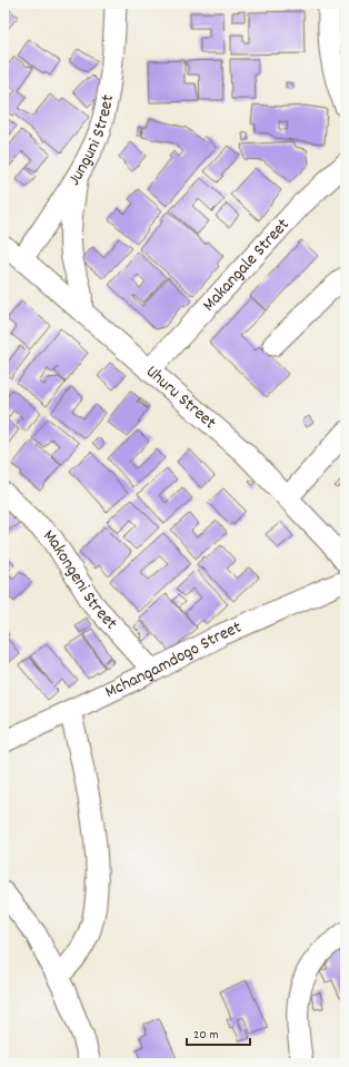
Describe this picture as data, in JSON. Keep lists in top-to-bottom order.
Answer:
{
  "streets": {
    "street": [
      "Junguni Street",
      "Makangale Street",
      "Uhuru Street",
      "Makongeni Street",
      "Mchangamdogo Street"
    ]
  },
  "crossings": [
    ["Junguni Street", "Uhuru Street"],
    ["Makangale Street", "Uhuru Street"],
    ["Makongeni Street", "Mchangamdogo Street"]
  ],
  "scale_bar": "20 m"
}
